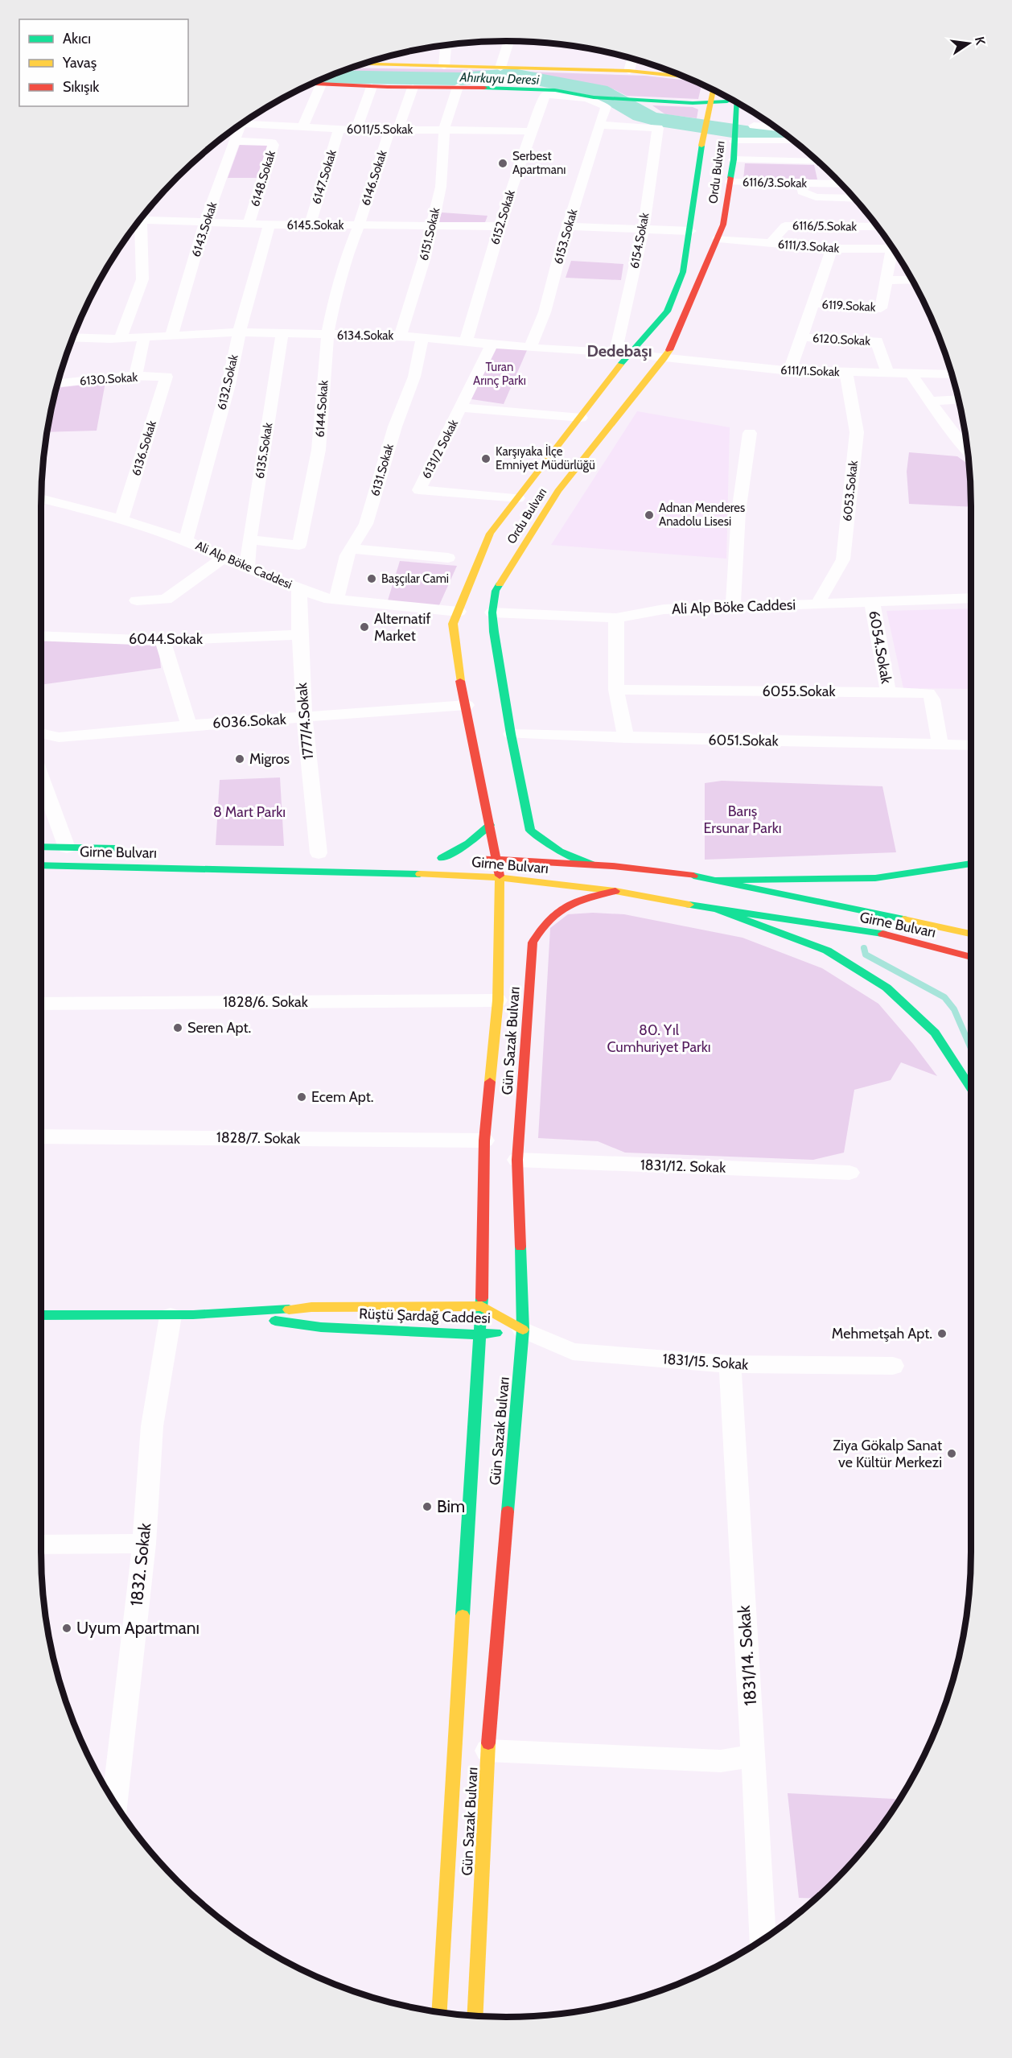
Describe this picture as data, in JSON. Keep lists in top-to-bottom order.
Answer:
{
  "streets": {
    "main road": [
      "Ordu Bulvarı",
      "Girne Bulvarı",
      "Gün Sazak Bulvarı",
      "Rüştü Şardağ Caddesi"
    ],
    "street": [
      "6011/5.Sokak",
      "6147.Sokak",
      "6146.Sokak",
      "6148.Sokak",
      "6116/3.Sokak",
      "6152.Sokak",
      "6145.Sokak",
      "6116/5.Sokak",
      "6143.Sokak",
      "6151.Sokak",
      "6153.Sokak",
      "6154.Sokak",
      "6111/3.Sokak",
      "6119.Sokak",
      "6134.Sokak",
      "6120.Sokak",
      "6111/1.Sokak",
      "6130.Sokak",
      "6132.Sokak",
      "6144.Sokak",
      "6136.Sokak",
      "6131/2 Sokak",
      "6135.Sokak",
      "6131.Sokak",
      "6053.Sokak",
      "Ali Alp Böke Caddesi",
      "6044.Sokak",
      "6054.Sokak",
      "6055.Sokak",
      "6036.Sokak",
      "1777/4.Sokak",
      "6051.Sokak",
      "1828/6. Sokak",
      "1828/7. Sokak",
      "1831/12. Sokak",
      "1831/15. Sokak",
      "1832. Sokak",
      "1831/14. Sokak"
    ]
  },
  "crossings": [
    ["6011/5.Sokak", "6147.Sokak"],
    ["6011/5.Sokak", "6146.Sokak"],
    ["6011/5.Sokak", "6152.Sokak"],
    ["6011/5.Sokak", "6151.Sokak"],
    ["Ordu Bulvarı", "6116/3.Sokak"],
    ["Ordu Bulvarı", "6111/3.Sokak"],
    ["Ordu Bulvarı", "6134.Sokak"],
    ["Ordu Bulvarı", "6111/1.Sokak"],
    ["Ordu Bulvarı", "6131/2 Sokak"],
    ["Ordu Bulvarı", "Ali Alp Böke Caddesi"],
    ["Ordu Bulvarı", "6036.Sokak"],
    ["Ordu Bulvarı", "6051.Sokak"],
    ["Ordu Bulvarı", "Girne Bulvarı"],
    ["Ordu Bulvarı", "Gün Sazak Bulvarı"],
    ["6147.Sokak", "6145.Sokak"],
    ["6146.Sokak", "6145.Sokak"],
    ["6146.Sokak", "6144.Sokak"],
    ["6148.Sokak", "6145.Sokak"],
    ["6148.Sokak", "6143.Sokak"],
    ["6152.Sokak", "6145.Sokak"],
    ["6152.Sokak", "6153.Sokak"],
    ["6152.Sokak", "6134.Sokak"],
    ["6145.Sokak", "6143.Sokak"],
    ["6145.Sokak", "6151.Sokak"],
    ["6145.Sokak", "6132.Sokak"],
    ["6145.Sokak", "6144.Sokak"],
    ["6116/5.Sokak", "6111/3.Sokak"],
    ["6143.Sokak", "6134.Sokak"],
    ["6151.Sokak", "6134.Sokak"],
    ["6153.Sokak", "6154.Sokak"],
    ["6153.Sokak", "6134.Sokak"],
    ["6154.Sokak", "6134.Sokak"],
    ["6134.Sokak", "6111/1.Sokak"],
    ["6134.Sokak", "6132.Sokak"],
    ["6134.Sokak", "6144.Sokak"],
    ["6134.Sokak", "6131/2 Sokak"],
    ["6134.Sokak", "6135.Sokak"],
    ["6134.Sokak", "6131.Sokak"],
    ["6120.Sokak", "6111/1.Sokak"],
    ["6111/1.Sokak", "6053.Sokak"],
    ["6130.Sokak", "6136.Sokak"],
    ["6132.Sokak", "Ali Alp Böke Caddesi"],
    ["6144.Sokak", "6135.Sokak"],
    ["6136.Sokak", "Ali Alp Böke Caddesi"],
    ["6135.Sokak", "Ali Alp Böke Caddesi"],
    ["6131.Sokak", "Ali Alp Böke Caddesi"],
    ["6053.Sokak", "Ali Alp Böke Caddesi"],
    ["Ali Alp Böke Caddesi", "6054.Sokak"],
    ["Ali Alp Böke Caddesi", "1777/4.Sokak"],
    ["6044.Sokak", "1777/4.Sokak"],
    ["6054.Sokak", "6055.Sokak"],
    ["6055.Sokak", "6051.Sokak"],
    ["6036.Sokak", "1777/4.Sokak"],
    ["Girne Bulvarı", "Gün Sazak Bulvarı"],
    ["1828/6. Sokak", "Gün Sazak Bulvarı"],
    ["Gün Sazak Bulvarı", "1828/7. Sokak"],
    ["Gün Sazak Bulvarı", "1831/12. Sokak"],
    ["Gün Sazak Bulvarı", "Rüştü Şardağ Caddesi"],
    ["Gün Sazak Bulvarı", "1831/15. Sokak"],
    ["Rüştü Şardağ Caddesi", "1831/15. Sokak"],
    ["Rüştü Şardağ Caddesi", "1832. Sokak"],
    ["1831/15. Sokak", "1831/14. Sokak"]
  ],
  "districts": ["Dedebaşı"],
  "water": ["Ahırkuyu Deresi"],
  "parks": [
    "Turan Arınç Parkı",
    "Barış Ersunar Parkı",
    "8 Mart Parkı",
    "80. Yıl Cumhuriyet Parkı"
  ],
  "places": [
    "Serbest Apartmanı",
    "Karşıyaka İlçe Emniyet Müdürlüğü",
    "Adnan Menderes Anadolu Lisesi",
    "Başçılar Cami",
    "Alternatif Market",
    "Migros",
    "Seren Apt.",
    "Ecem Apt.",
    "Mehmetşah Apt.",
    "Ziya Gökalp Sanat ve Kültür Merkezi",
    "Bim",
    "Uyum Apartmanı"
  ],
  "legend": ["Akıcı", "Yavaş", "Sıkışık"],
  "north": "right"
}
